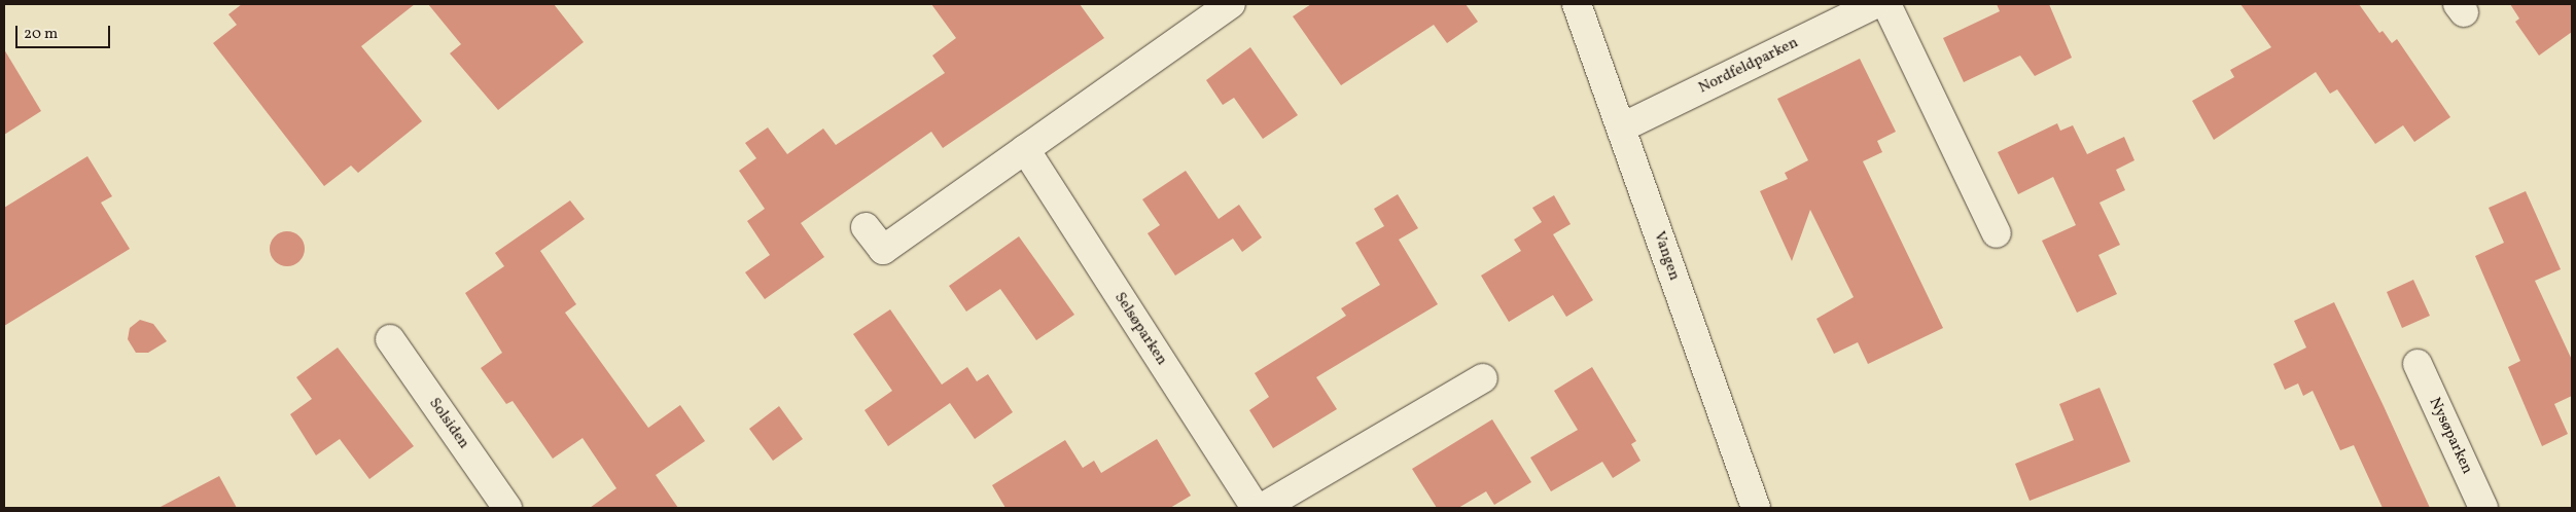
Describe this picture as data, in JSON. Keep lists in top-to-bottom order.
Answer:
{
  "streets": {
    "street": [
      "Nordfeldparken",
      "Vangen",
      "Selsøparken",
      "Solsiden",
      "Nysøparken"
    ]
  },
  "crossings": [
    ["Nordfeldparken", "Vangen"]
  ],
  "scale_bar": "20 m"
}
